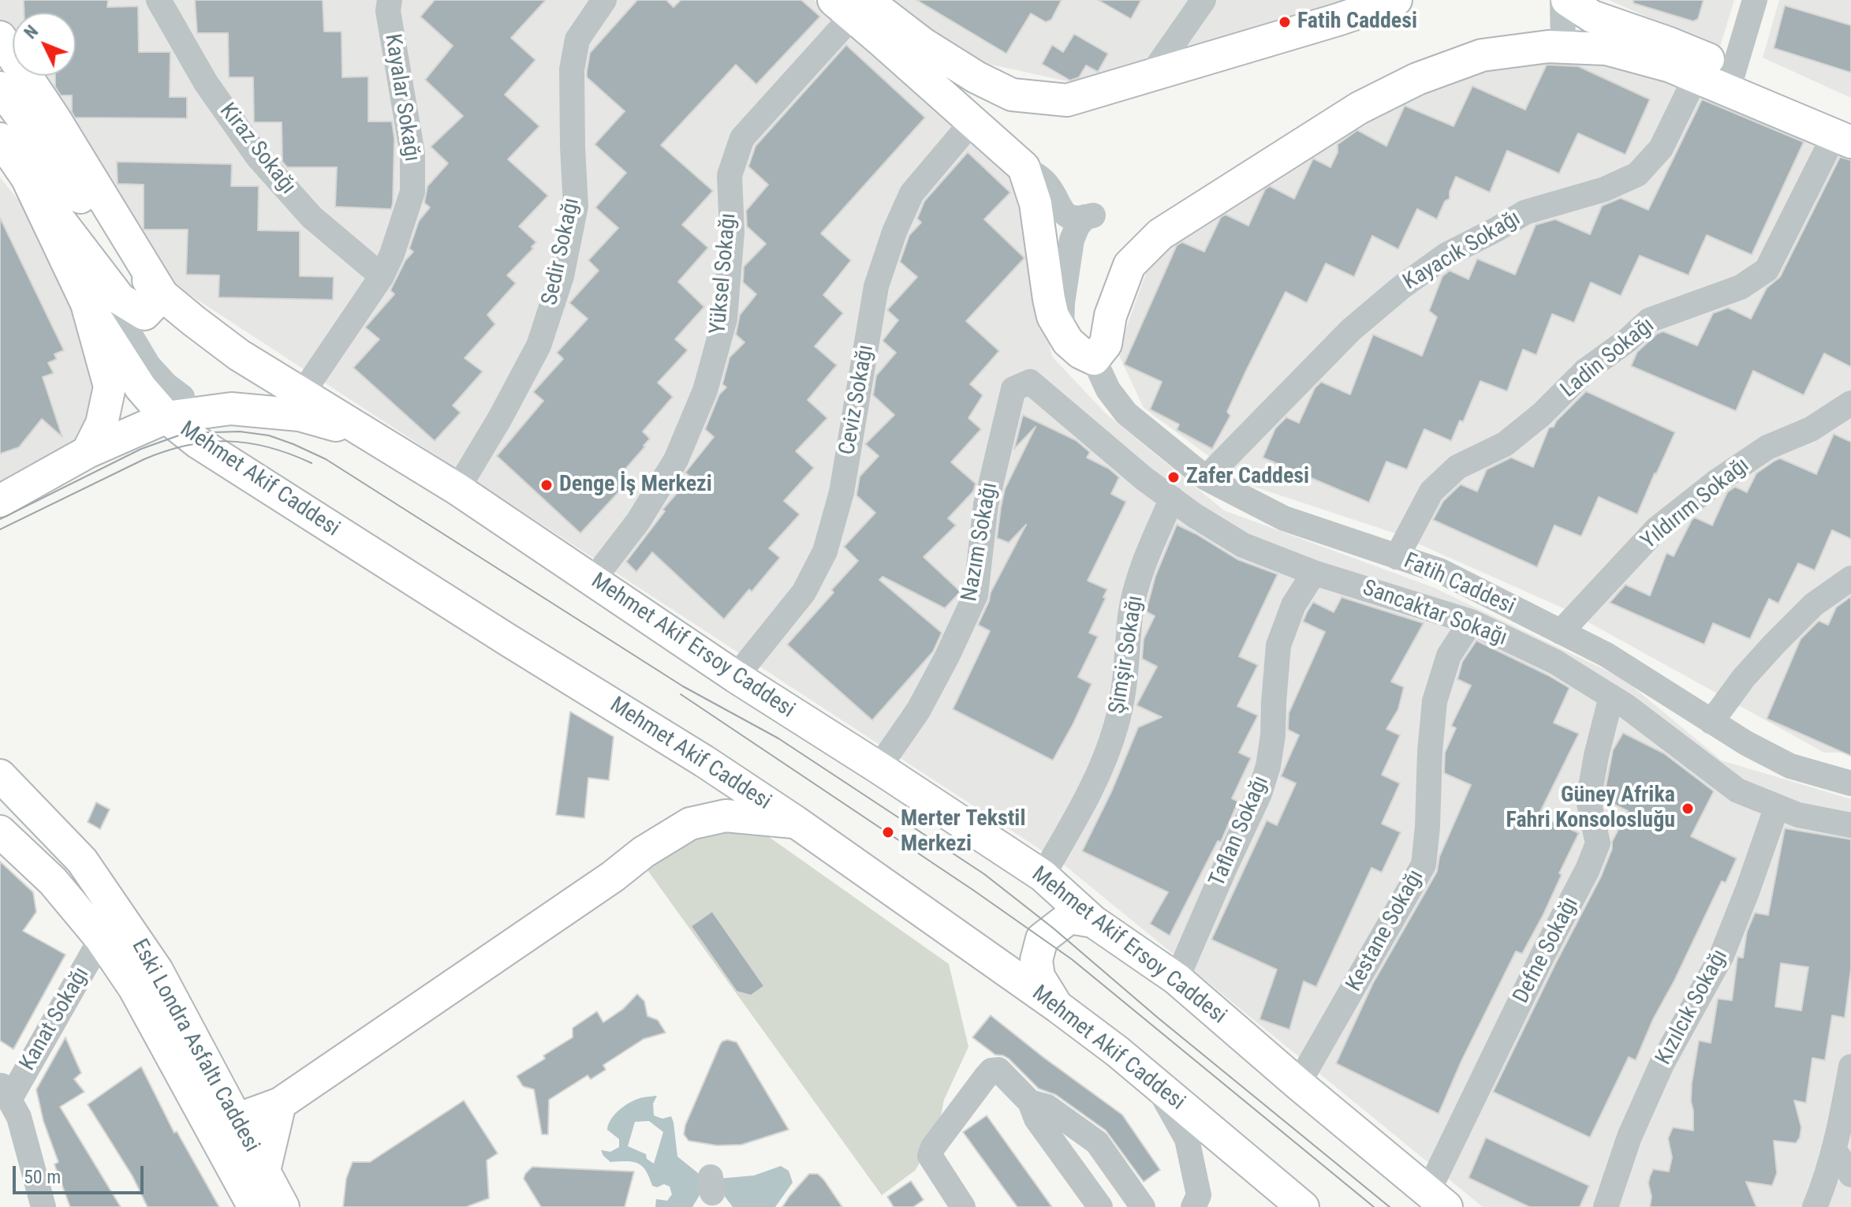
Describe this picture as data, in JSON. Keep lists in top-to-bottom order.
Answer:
{
  "streets": {
    "main road": ["Mehmet Akif Caddesi", "Mehmet Akif Ersoy Caddesi", "Eski Londra Asfaltı Caddesi"],
    "street": [
      "Kayalar Sokağı",
      "Kiraz Sokağı",
      "Kayacık Sokağı",
      "Sedir Sokağı",
      "Yüksel Sokağı",
      "Ladin Sokağı",
      "Ceviz Sokağı",
      "Yıldırım Sokağı",
      "Nazım Sokağı",
      "Fatih Caddesi",
      "Sancaktar Sokağı",
      "Şimşir Sokağı",
      "Taflan Sokağı",
      "Kestane Sokağı",
      "Defne Sokağı",
      "Kızılcık Sokağı",
      "Kanat Sokağı"
    ]
  },
  "crossings": [
    ["Kayalar Sokağı", "Kiraz Sokağı"],
    ["Kayalar Sokağı", "Mehmet Akif Ersoy Caddesi"],
    ["Kayacık Sokağı", "Fatih Caddesi"],
    ["Sedir Sokağı", "Mehmet Akif Ersoy Caddesi"],
    ["Yüksel Sokağı", "Mehmet Akif Ersoy Caddesi"],
    ["Ladin Sokağı", "Fatih Caddesi"],
    ["Ceviz Sokağı", "Mehmet Akif Ersoy Caddesi"],
    ["Yıldırım Sokağı", "Fatih Caddesi"],
    ["Nazım Sokağı", "Sancaktar Sokağı"],
    ["Nazım Sokağı", "Mehmet Akif Ersoy Caddesi"],
    ["Sancaktar Sokağı", "Şimşir Sokağı"],
    ["Sancaktar Sokağı", "Taflan Sokağı"],
    ["Sancaktar Sokağı", "Kestane Sokağı"],
    ["Sancaktar Sokağı", "Defne Sokağı"],
    ["Sancaktar Sokağı", "Kızılcık Sokağı"],
    ["Mehmet Akif Ersoy Caddesi", "Şimşir Sokağı"],
    ["Mehmet Akif Ersoy Caddesi", "Taflan Sokağı"],
    ["Mehmet Akif Ersoy Caddesi", "Kestane Sokağı"],
    ["Mehmet Akif Ersoy Caddesi", "Defne Sokağı"],
    ["Kanat Sokağı", "Eski Londra Asfaltı Caddesi"]
  ],
  "places": [
    "Fatih Caddesi",
    "Zafer Caddesi",
    "Denge İş Merkezi",
    "Güney Afrika Fahri Konsolosluğu",
    "Merter Tekstil Merkezi"
  ],
  "scale_bar": "50 m",
  "north": "top left"
}
